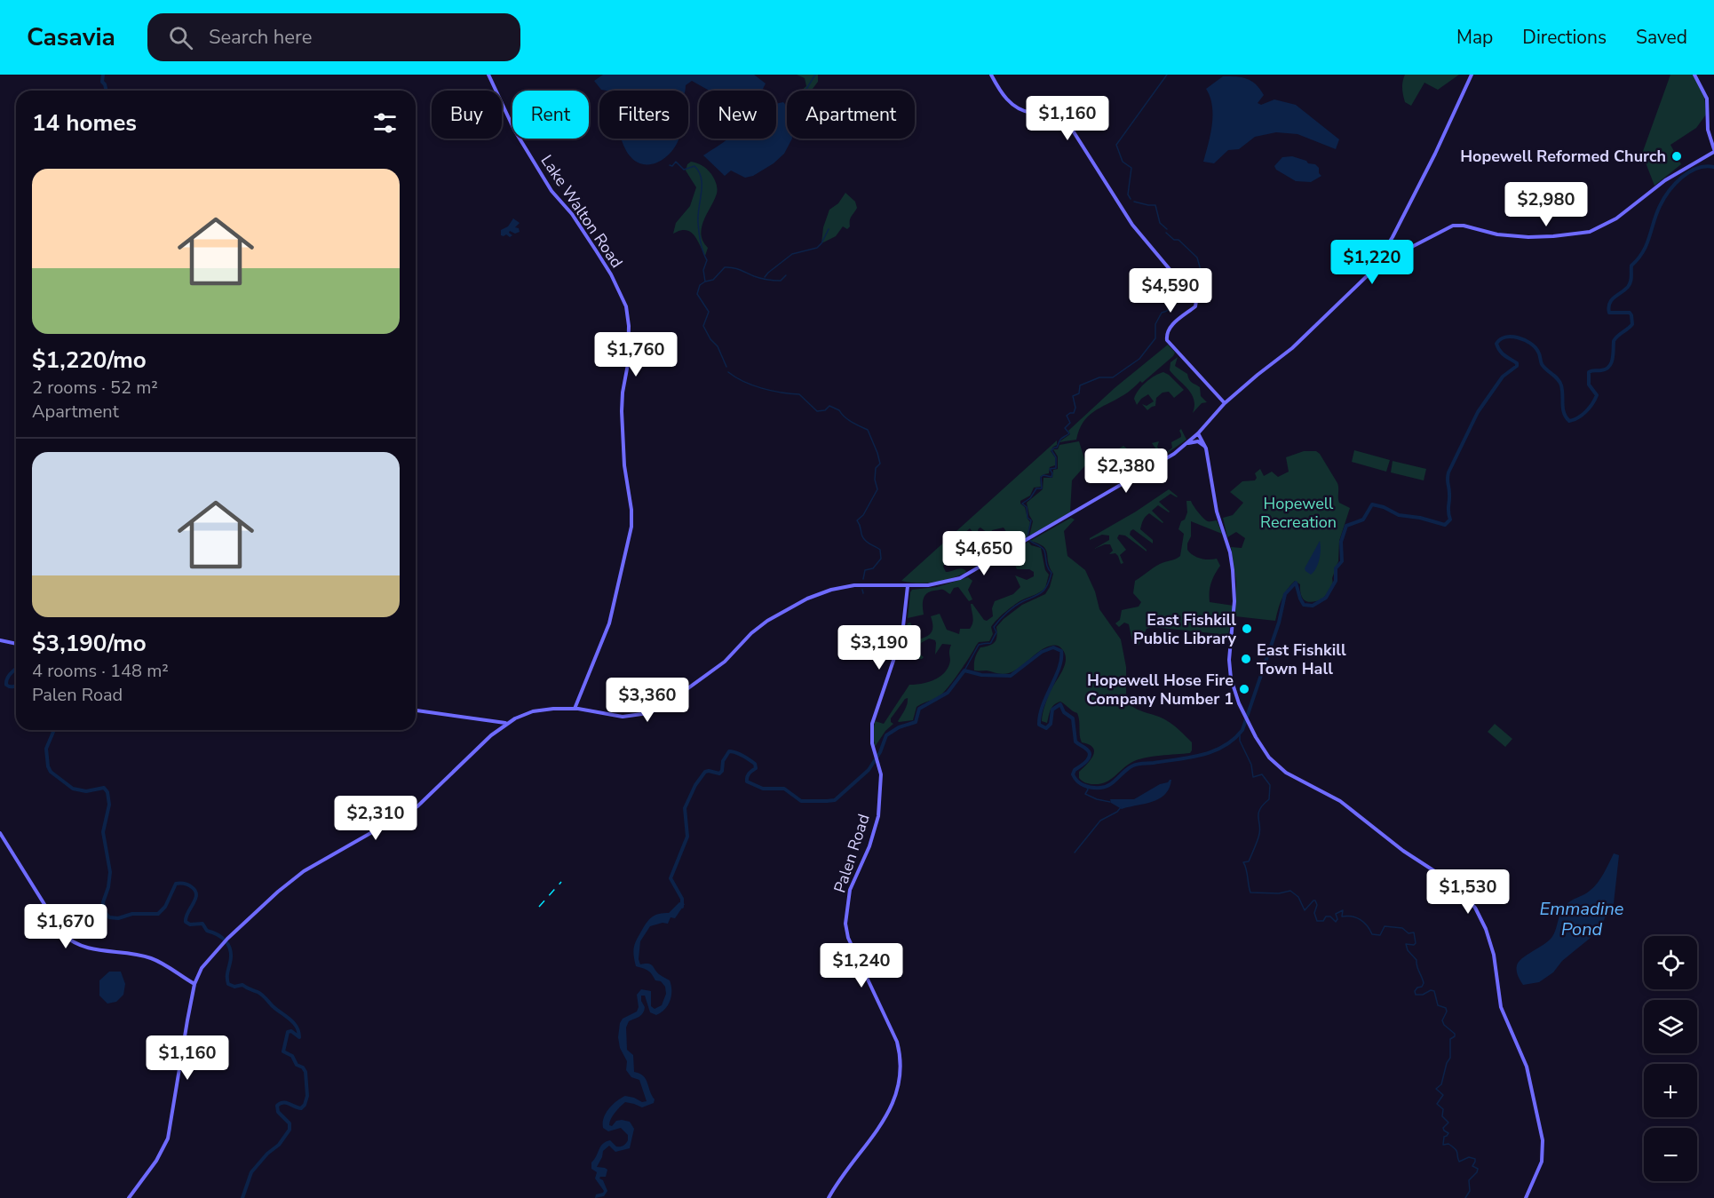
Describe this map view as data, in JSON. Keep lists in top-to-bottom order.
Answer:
{
  "streets": {
    "main road": ["Lake Walton Road", "Palen Road"]
  },
  "water": ["Emmadine Pond"],
  "parks": ["Hopewell Recreation"],
  "places": [
    "Hopewell Reformed Church",
    "East Fishkill Public Library",
    "East Fishkill Town Hall",
    "Hopewell Hose Fire Company Number 1"
  ],
  "page": {
    "header": "Casavia",
    "search": "Search here",
    "nav": ["Map", "Directions", "Saved"],
    "chip": [
      "Buy",
      "Rent",
      "Filters",
      "New",
      "Apartment"
    ],
    "heading": "14 homes",
    "price": [
      "$1,160",
      "$2,980",
      "$1,220",
      "$4,590",
      "$1,760",
      "$2,380",
      "$4,650",
      "$3,190",
      "$3,360",
      "$2,310",
      "$1,530",
      "$1,670",
      "$1,240",
      "$1,160"
    ],
    "list": [
      {
        "name": "$1,220/mo",
        "note": "2 rooms · 52 m² · Apartment"
      },
      {
        "name": "$3,190/mo",
        "note": "4 rooms · 148 m² · Palen Road"
      }
    ],
    "map_buttons": ["+", "−"]
  }
}
